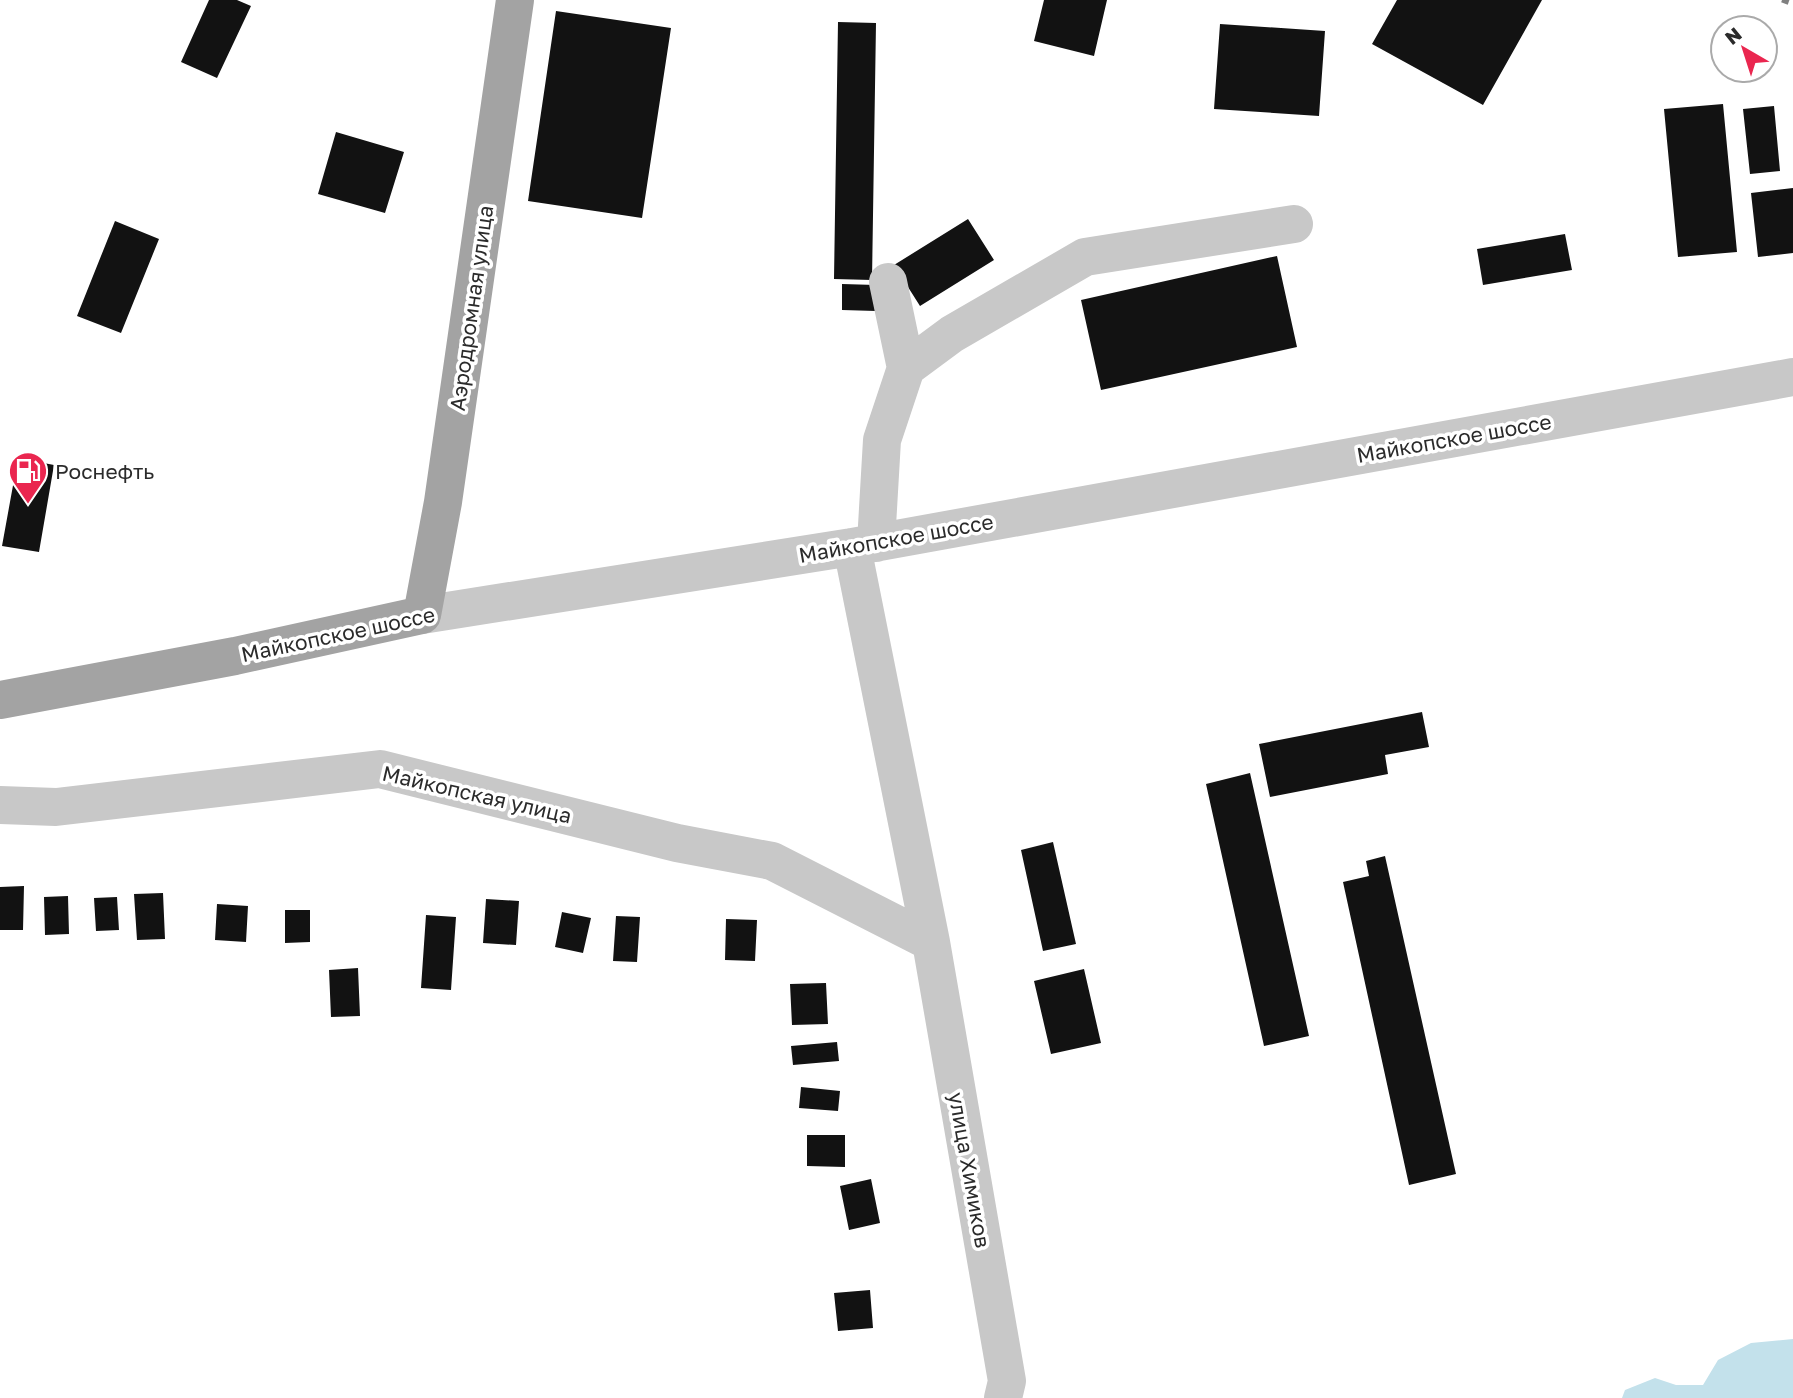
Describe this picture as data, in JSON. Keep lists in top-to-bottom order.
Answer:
{
  "streets": {
    "main road": ["Аэродромная улица", "Майкопское шоссе"],
    "street": ["Майкопская улица", "улица Химиков"]
  },
  "crossings": [
    ["Аэродромная улица", "Майкопское шоссе"],
    ["Майкопское шоссе", "улица Химиков"],
    ["Майкопская улица", "улица Химиков"]
  ],
  "places": {
    "fuel station": ["Роснефть"]
  },
  "north": "top left"
}
